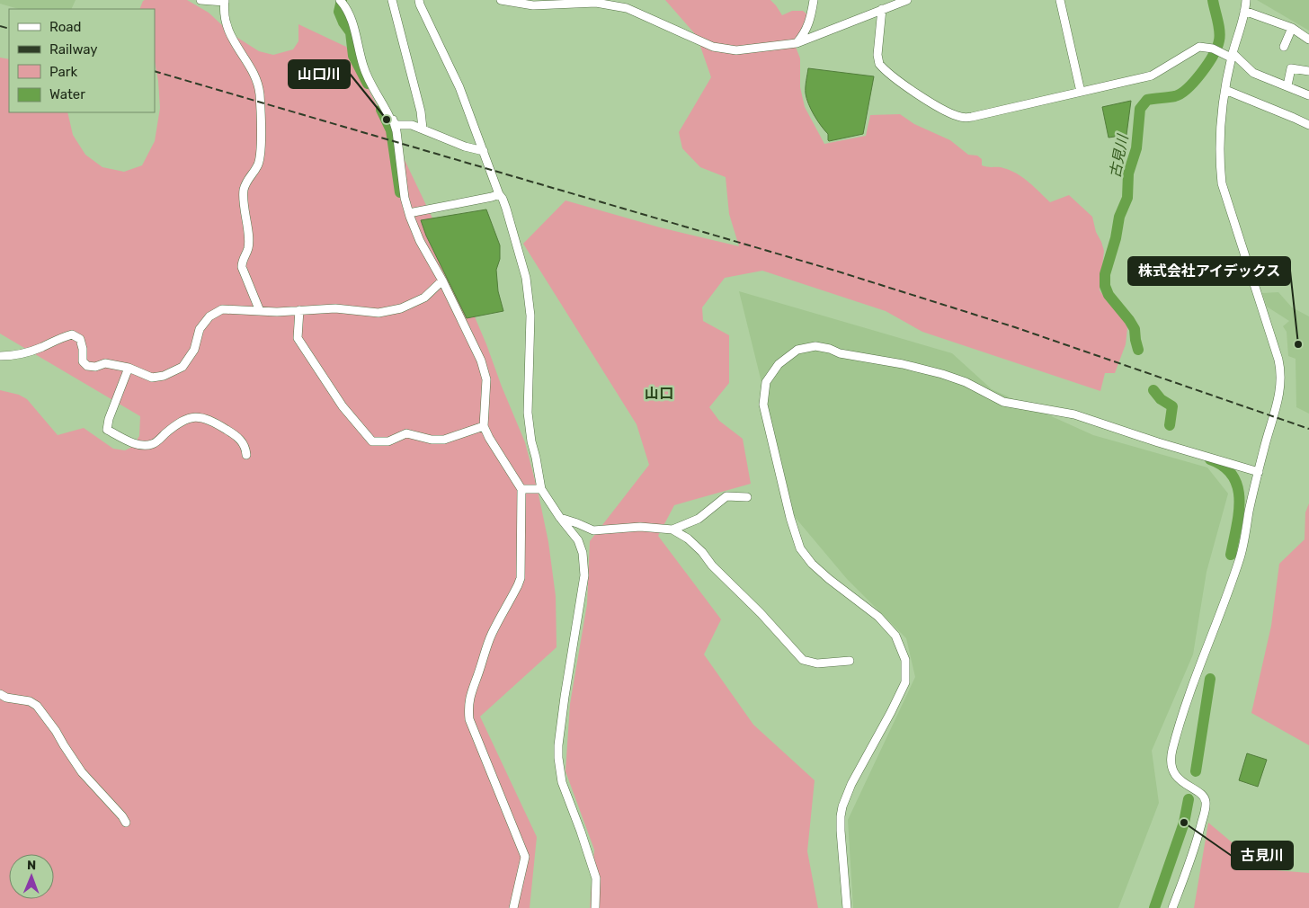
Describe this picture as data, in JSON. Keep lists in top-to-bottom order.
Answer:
{
  "districts": ["山口"],
  "water": ["古見川"],
  "places": ["山口川", "株式会社アイデックス", "古見川"],
  "legend": [
    "Road",
    "Railway",
    "Park",
    "Water"
  ],
  "north": "top"
}
